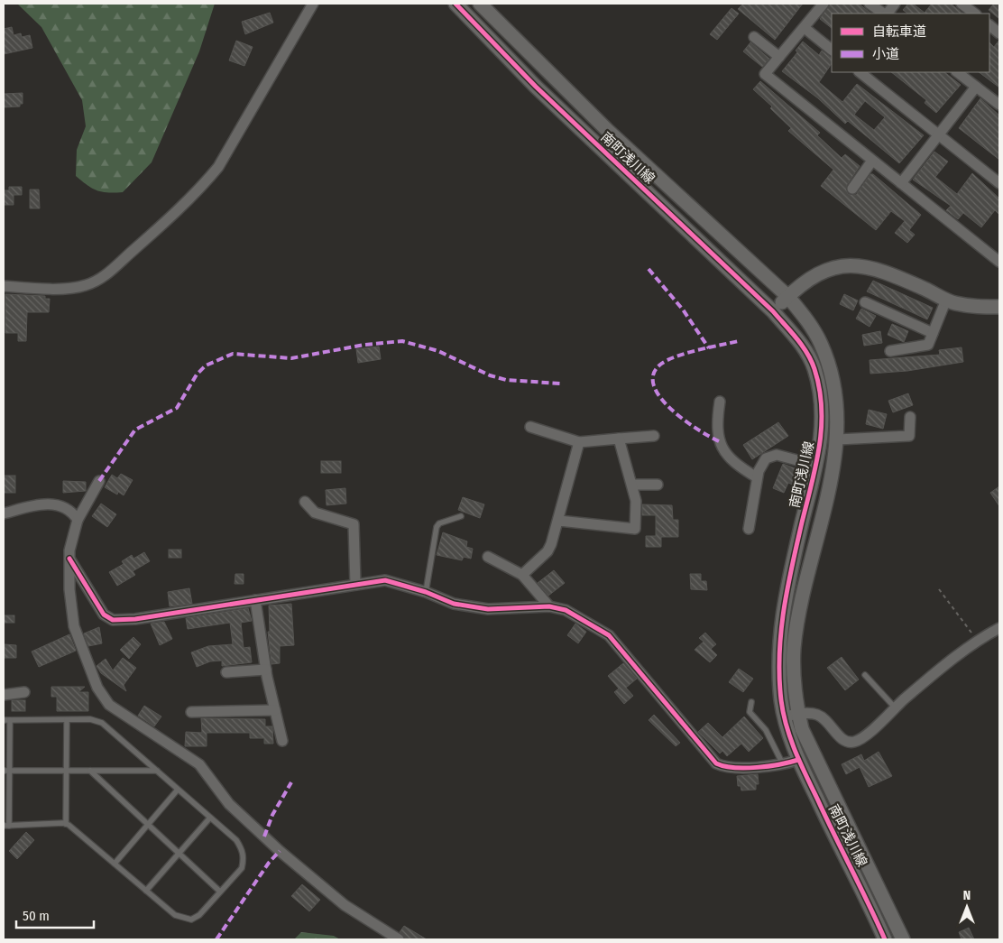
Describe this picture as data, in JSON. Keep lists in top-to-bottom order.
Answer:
{
  "streets": {
    "street": ["南町浅川線"]
  },
  "legend": ["自転車道", "小道"],
  "scale_bar": "50 m",
  "north": "top"
}
